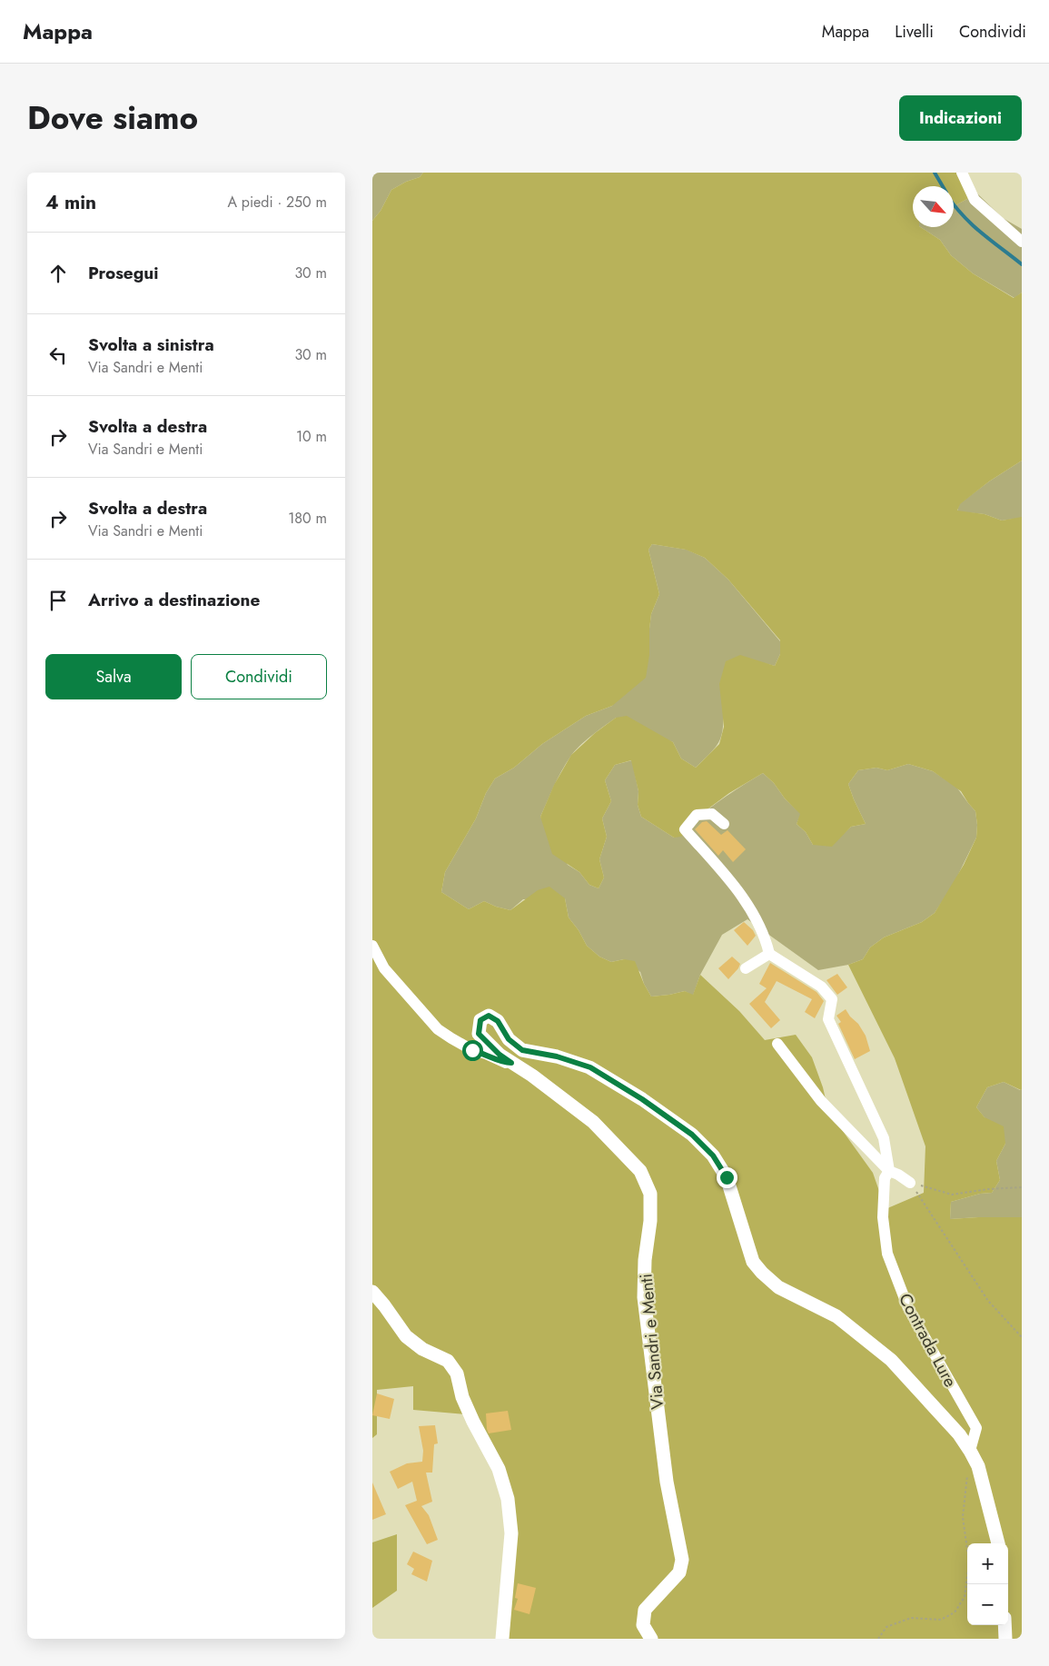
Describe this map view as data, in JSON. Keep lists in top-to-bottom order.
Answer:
{
  "streets": {
    "main road": ["Via Sandri e Menti"],
    "street": ["Contrada Lure"]
  },
  "crossings": [
    ["Contrada Lure", "Via Sandri e Menti"]
  ],
  "north": "bottom right",
  "page": {
    "header": "Mappa",
    "nav": ["Mappa", "Livelli", "Condividi"],
    "title": "Dove siamo",
    "buttons": [
      "Indicazioni",
      ["Salva", "Condividi"]
    ],
    "heading": ["4 min", "A piedi · 250 m"],
    "list": [
      ["Prosegui", "30 m"],
      ["Svolta a sinistra", "Via Sandri e Menti", "30 m"],
      ["Svolta a destra", "Via Sandri e Menti", "10 m"],
      ["Svolta a destra", "Via Sandri e Menti", "180 m"],
      "Arrivo a destinazione"
    ],
    "map_buttons": ["+", "−"]
  }
}
